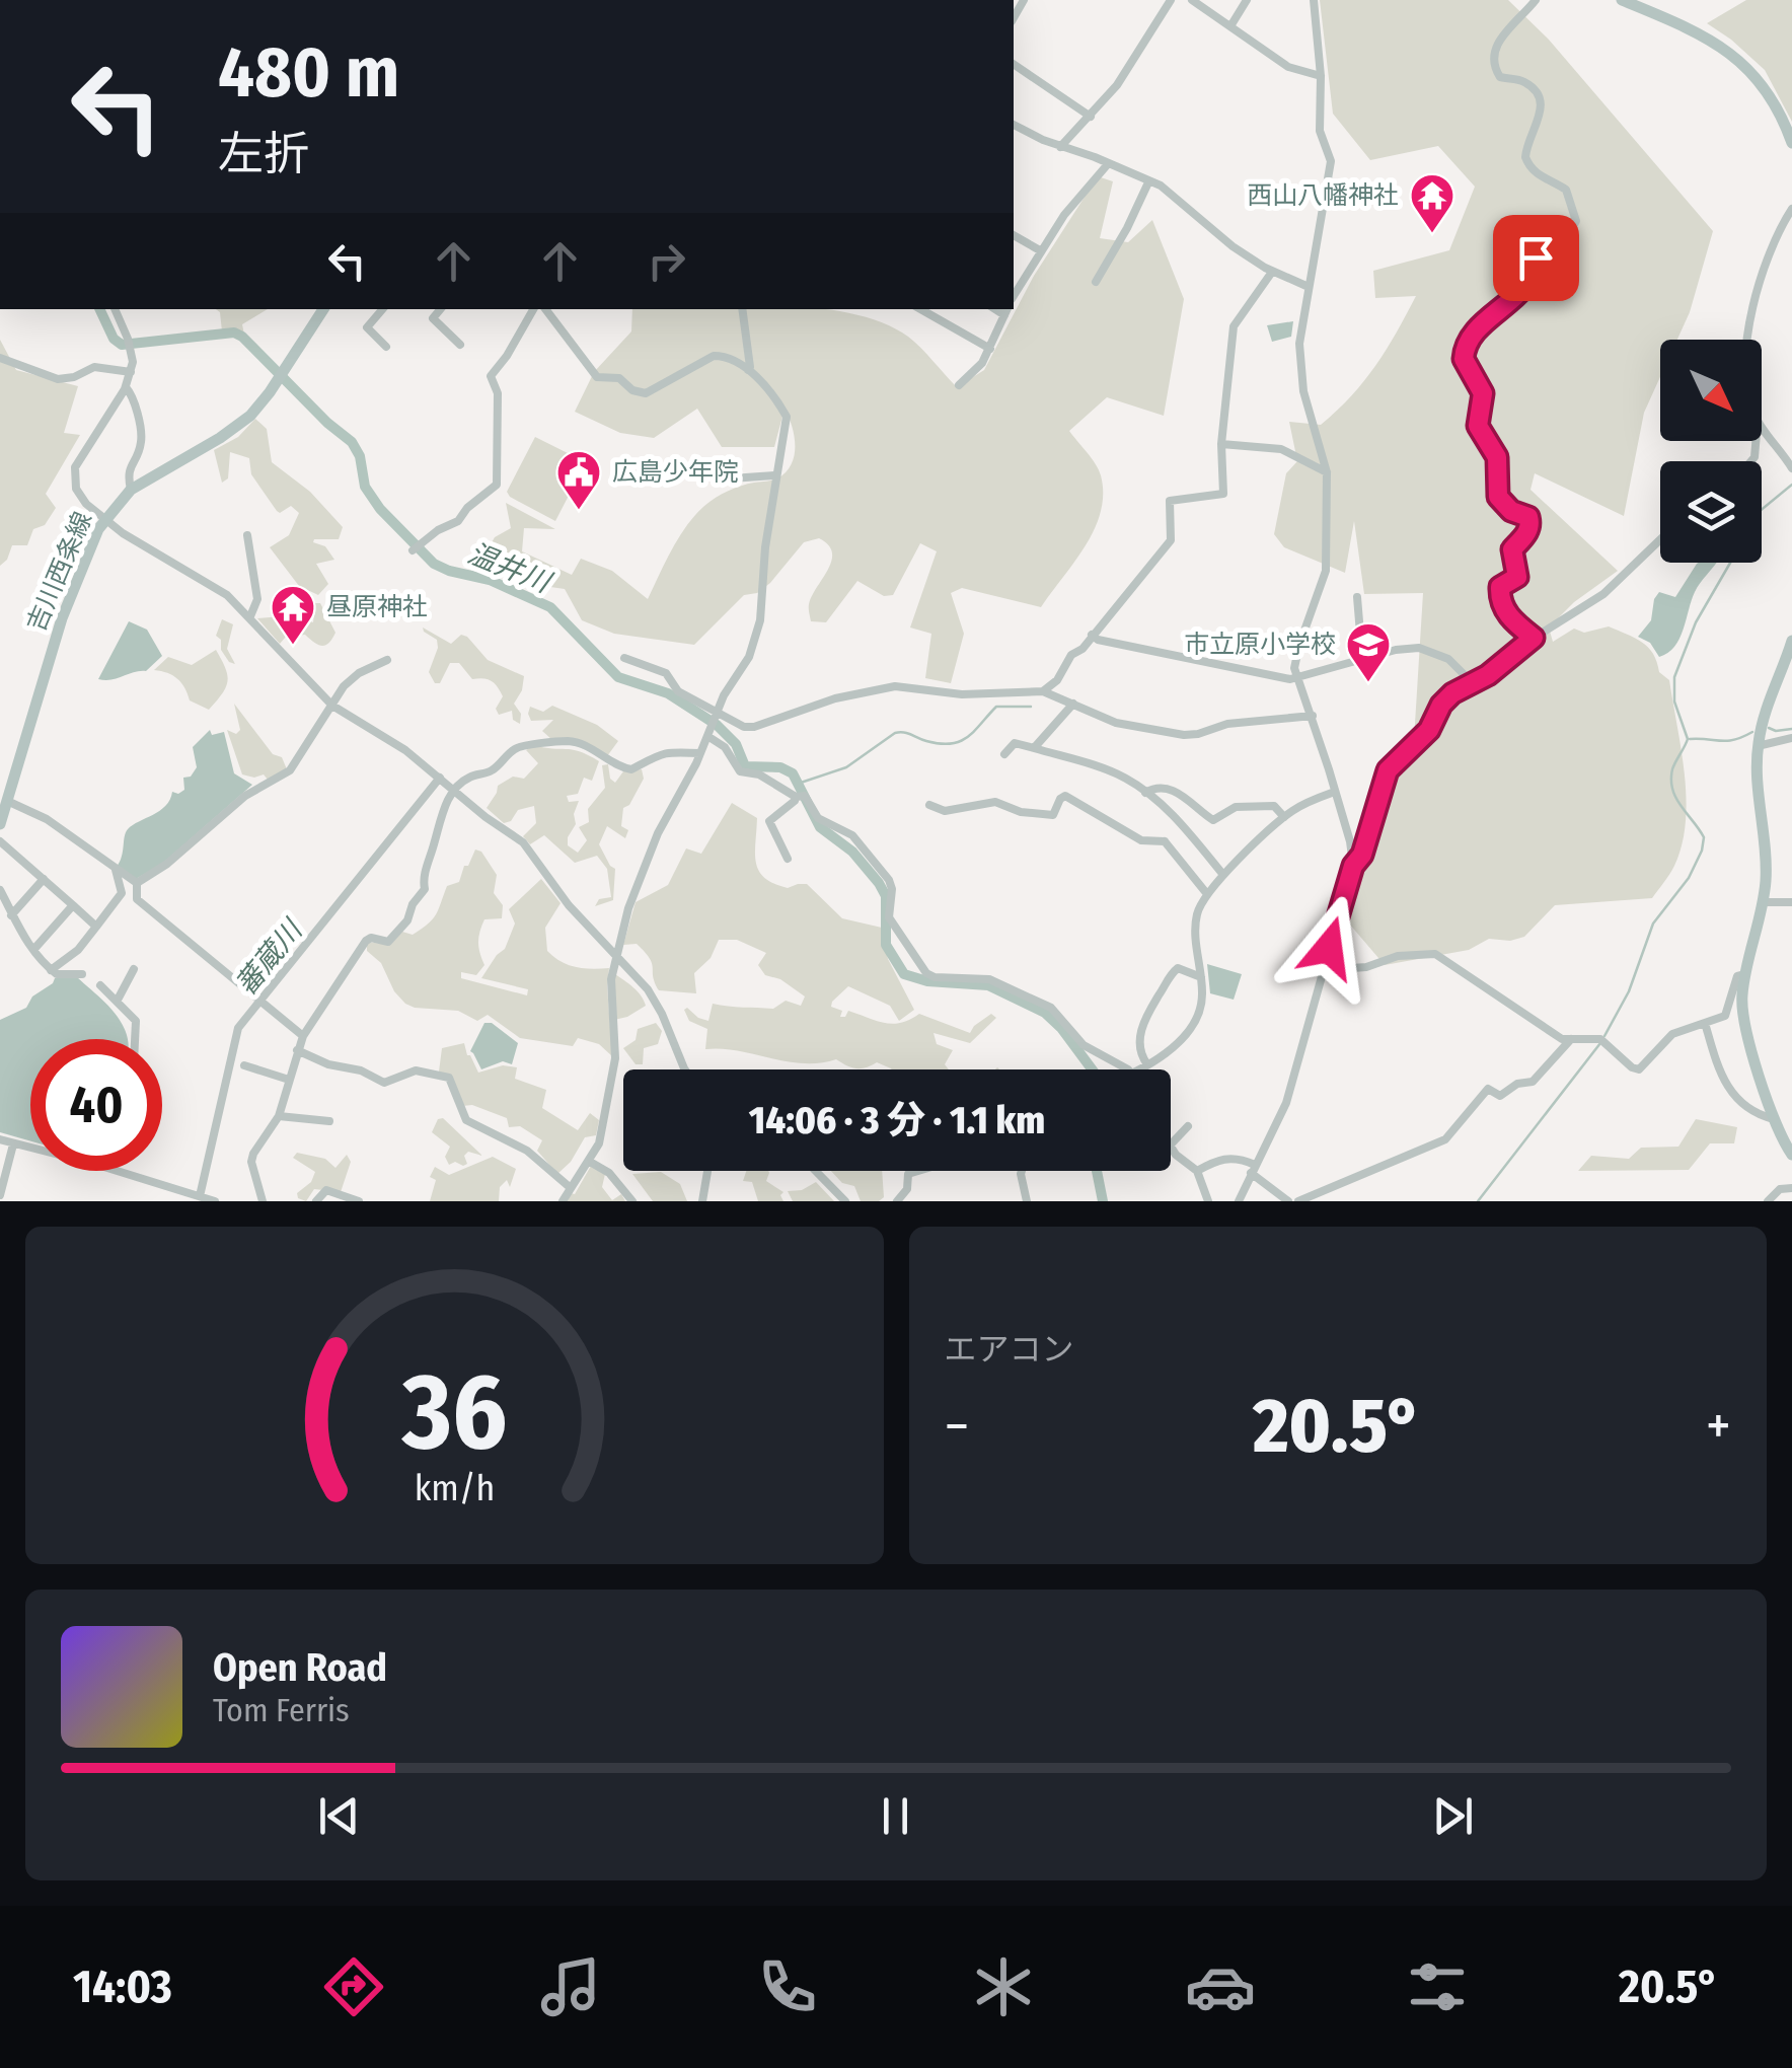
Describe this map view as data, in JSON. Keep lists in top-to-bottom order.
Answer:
{
  "streets": {
    "main road": ["吉川西条線"]
  },
  "water": ["温井川", "蕃蔵川"],
  "places": {
    "temple": ["西山八幡神社", "昼原神社"],
    "public building": ["広島少年院"],
    "school or university": ["市立原小学校"]
  },
  "north": "bottom right",
  "page": {
    "turn": ["480 m", "左折"],
    "limit": "40",
    "trip": "14:06 · 3 分 · 1.1 km",
    "tile": "エアコン",
    "heat": ["−", "20.5°", "+"],
    "song": ["Open Road", "Tom Ferris"],
    "tabs": ["14:03", "20.5°"],
    "gauge": ["36", "km/h"]
  }
}
